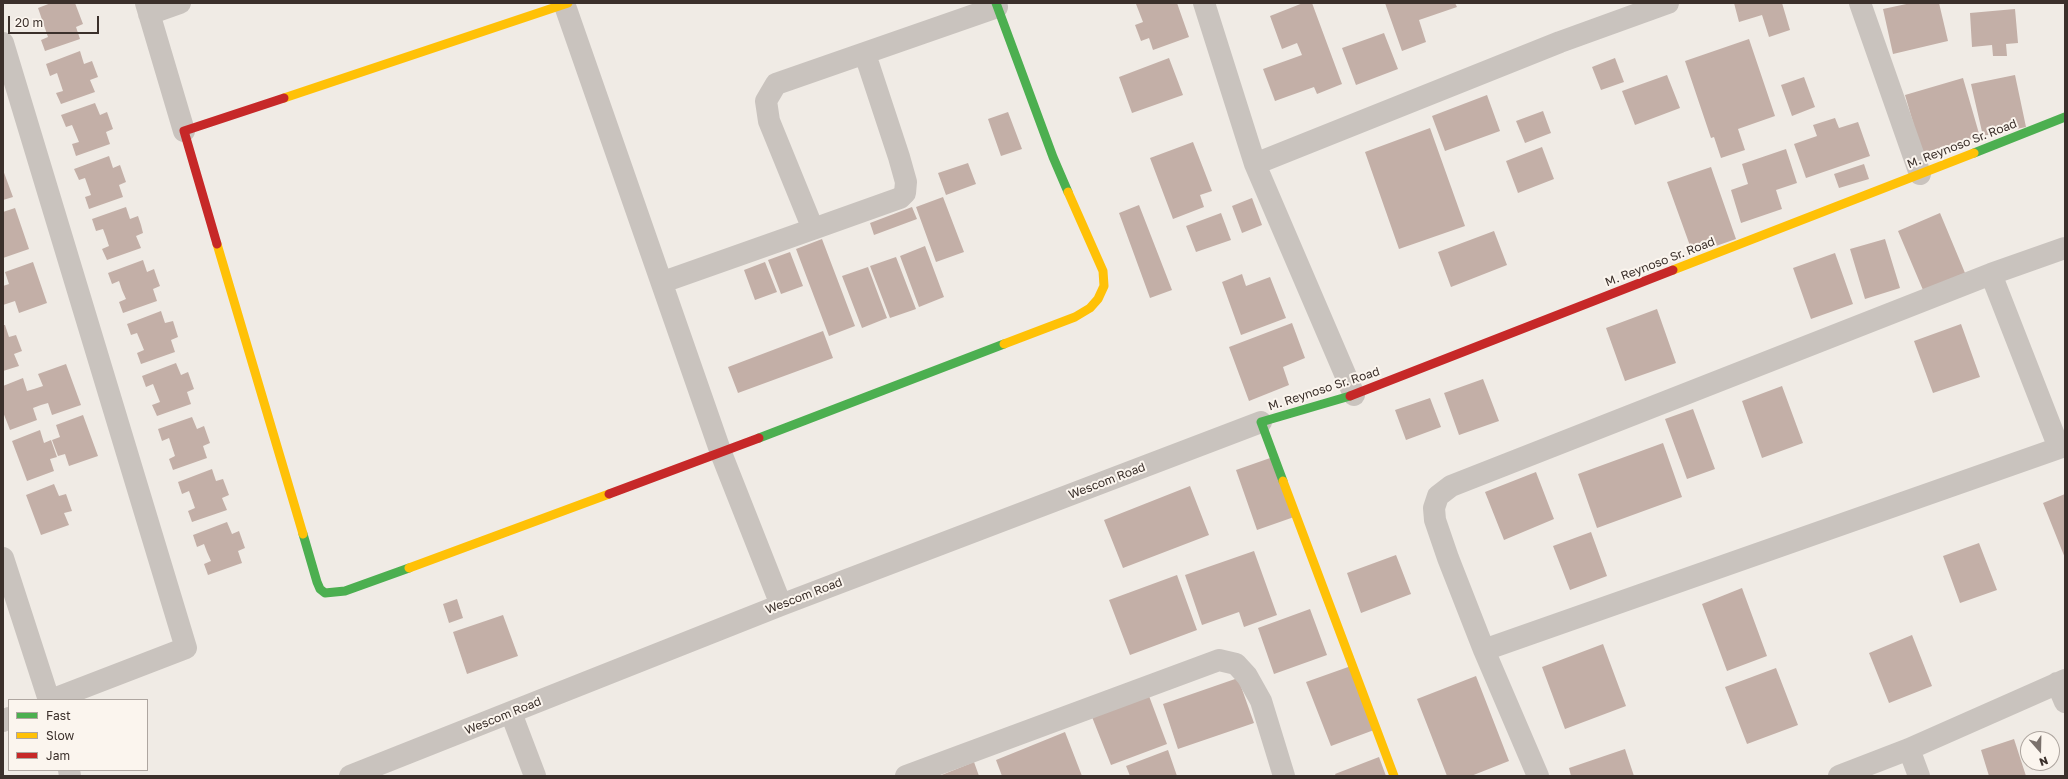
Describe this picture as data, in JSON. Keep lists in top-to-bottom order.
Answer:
{
  "streets": {
    "street": ["M. Reynoso Sr. Road", "Wescom Road"]
  },
  "crossings": [
    ["M. Reynoso Sr. Road", "Wescom Road"]
  ],
  "legend": ["Fast", "Slow", "Jam"],
  "scale_bar": "20 m",
  "north": "bottom"
}
